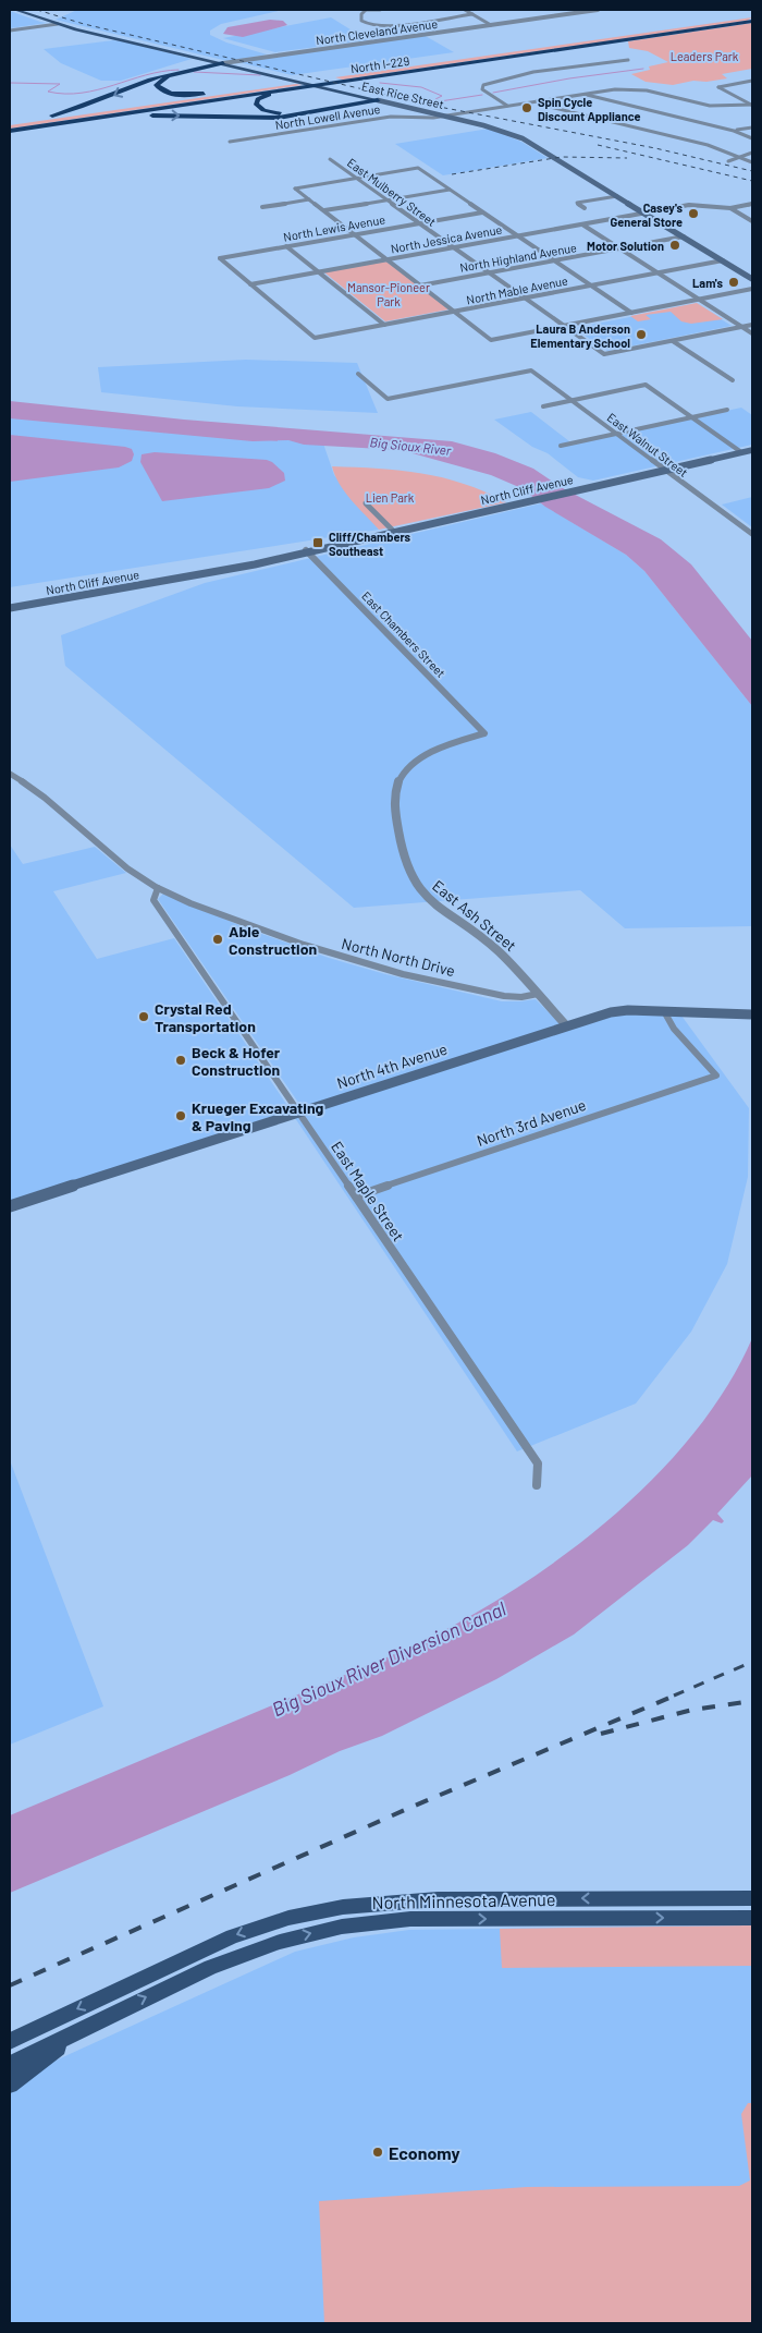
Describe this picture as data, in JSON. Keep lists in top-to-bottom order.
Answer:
{
  "streets": {
    "highway": ["North I-229"],
    "main road": [
      "East Rice Street",
      "North Cliff Avenue",
      "North 4th Avenue",
      "North Minnesota Avenue"
    ],
    "street": [
      "North Cleveland Avenue",
      "North Lowell Avenue",
      "East Mulberry Street",
      "North Lewis Avenue",
      "North Jessica Avenue",
      "North Highland Avenue",
      "North Mable Avenue",
      "East Walnut Street",
      "East Chambers Street",
      "East Ash Street",
      "North North Drive",
      "North 3rd Avenue",
      "East Maple Street"
    ]
  },
  "crossings": [
    ["North Cleveland Avenue", "East Rice Street"],
    ["East Rice Street", "North Lowell Avenue"],
    ["East Rice Street", "North Jessica Avenue"],
    ["East Rice Street", "North Highland Avenue"],
    ["East Rice Street", "North Mable Avenue"],
    ["East Mulberry Street", "North Lewis Avenue"],
    ["East Mulberry Street", "North Jessica Avenue"],
    ["East Mulberry Street", "North Highland Avenue"],
    ["East Mulberry Street", "North Mable Avenue"],
    ["North Lewis Avenue", "North Jessica Avenue"],
    ["North Lewis Avenue", "North Mable Avenue"],
    ["North Jessica Avenue", "North Mable Avenue"],
    ["East Walnut Street", "North Cliff Avenue"],
    ["North Cliff Avenue", "East Chambers Street"],
    ["East Chambers Street", "East Ash Street"],
    ["East Ash Street", "North North Drive"],
    ["East Ash Street", "North 4th Avenue"],
    ["North North Drive", "East Maple Street"],
    ["North 4th Avenue", "East Maple Street"],
    ["North 3rd Avenue", "East Maple Street"]
  ],
  "water": ["Big Sioux River", "Big Sioux River Diversion Canal"],
  "parks": ["Leaders Park", "Mansor-Pioneer Park", "Lien Park"],
  "places": {
    "other": [
      "Spin Cycle Discount Appliance",
      "Casey's General Store",
      "Motor Solution",
      "Lam's",
      "Laura B Anderson Elementary School",
      "Able Construction",
      "Crystal Red Transportation",
      "Beck & Hofer Construction",
      "Krueger Excavating & Paving",
      "Economy"
    ],
    "transit": ["Cliff/Chambers Southeast"]
  }
}
